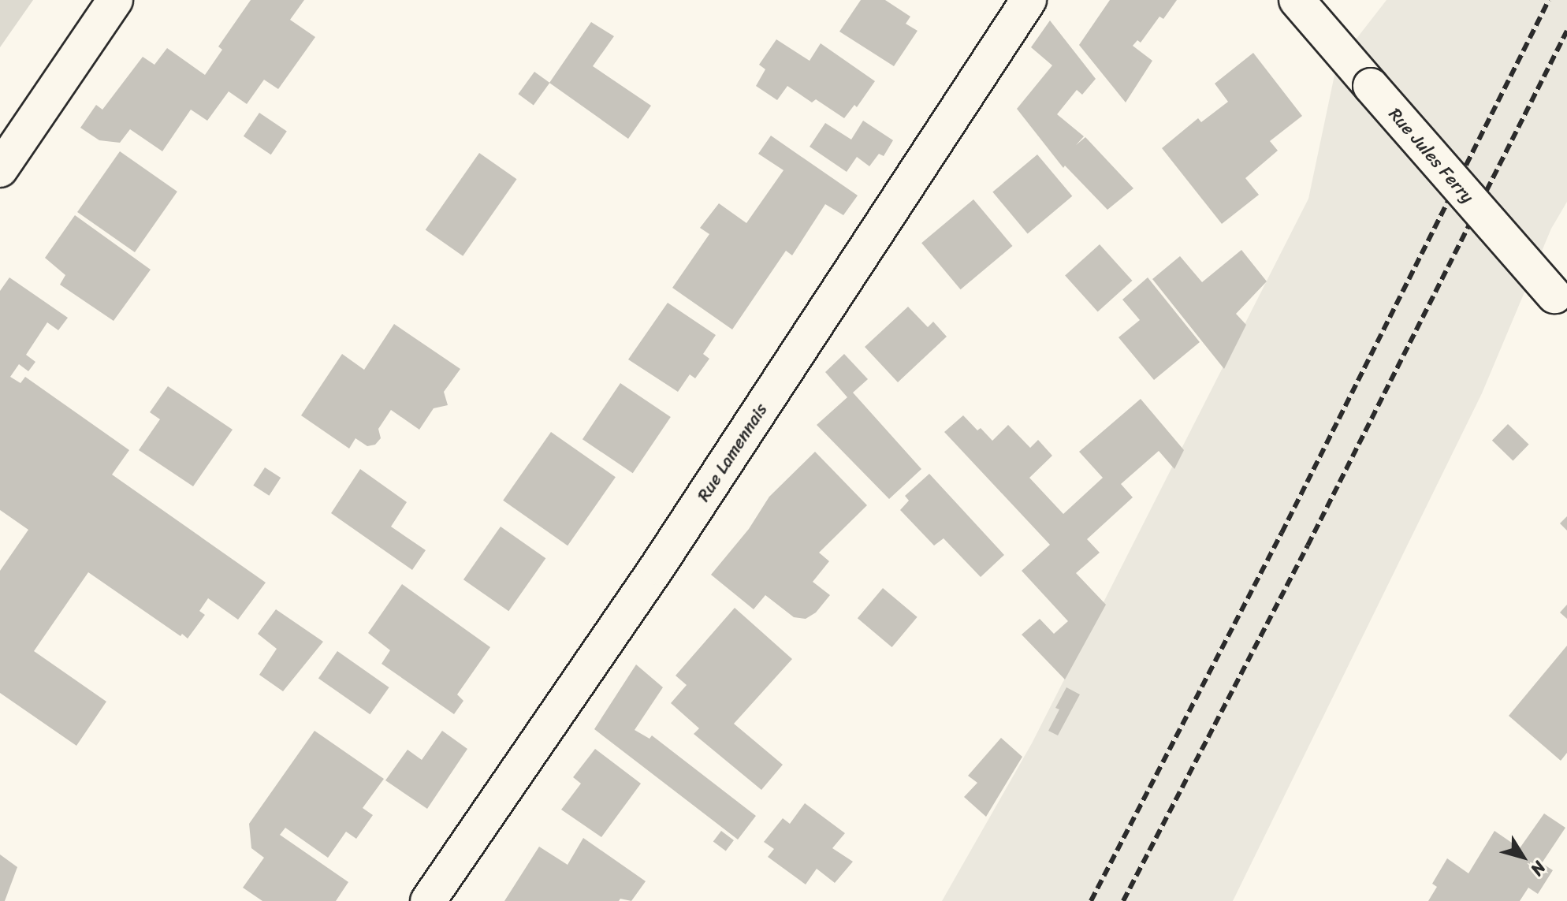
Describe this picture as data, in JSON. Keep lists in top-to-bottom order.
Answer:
{
  "streets": {
    "street": ["Rue Jules Ferry", "Rue Lamennais"]
  },
  "north": "bottom right"
}
